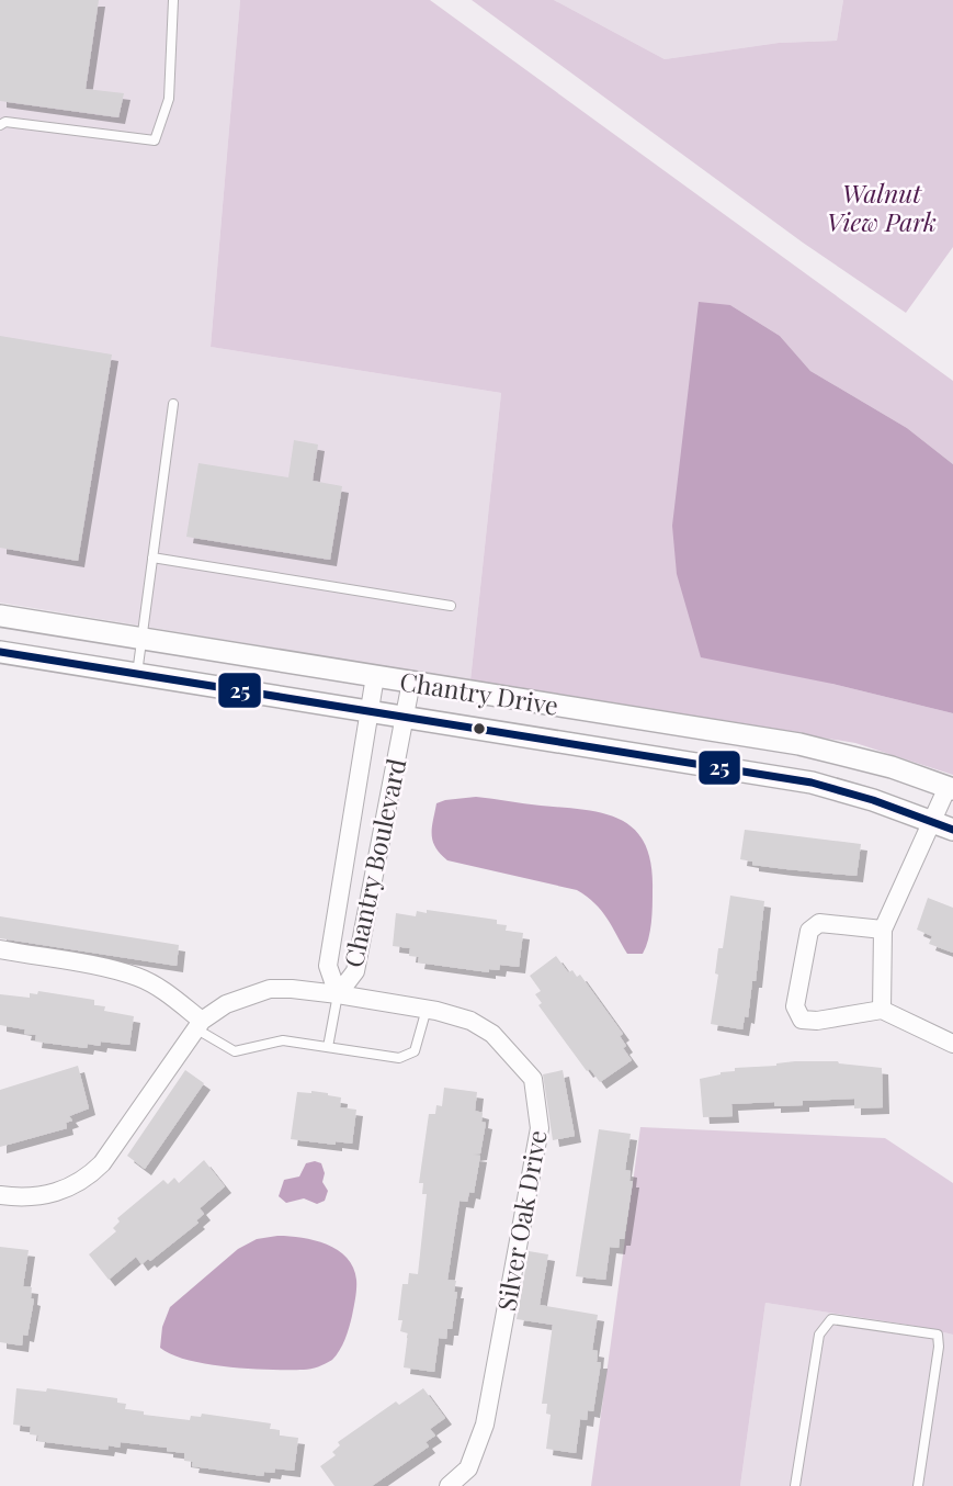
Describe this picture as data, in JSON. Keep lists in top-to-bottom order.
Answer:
{
  "streets": {
    "street": ["Chantry Drive", "Chantry Boulevard", "Silver Oak Drive"]
  },
  "crossings": [
    ["Chantry Drive", "Chantry Boulevard"],
    ["Chantry Boulevard", "Silver Oak Drive"]
  ],
  "parks": ["Walnut View Park"],
  "lines": ["transit line 25"]
}
